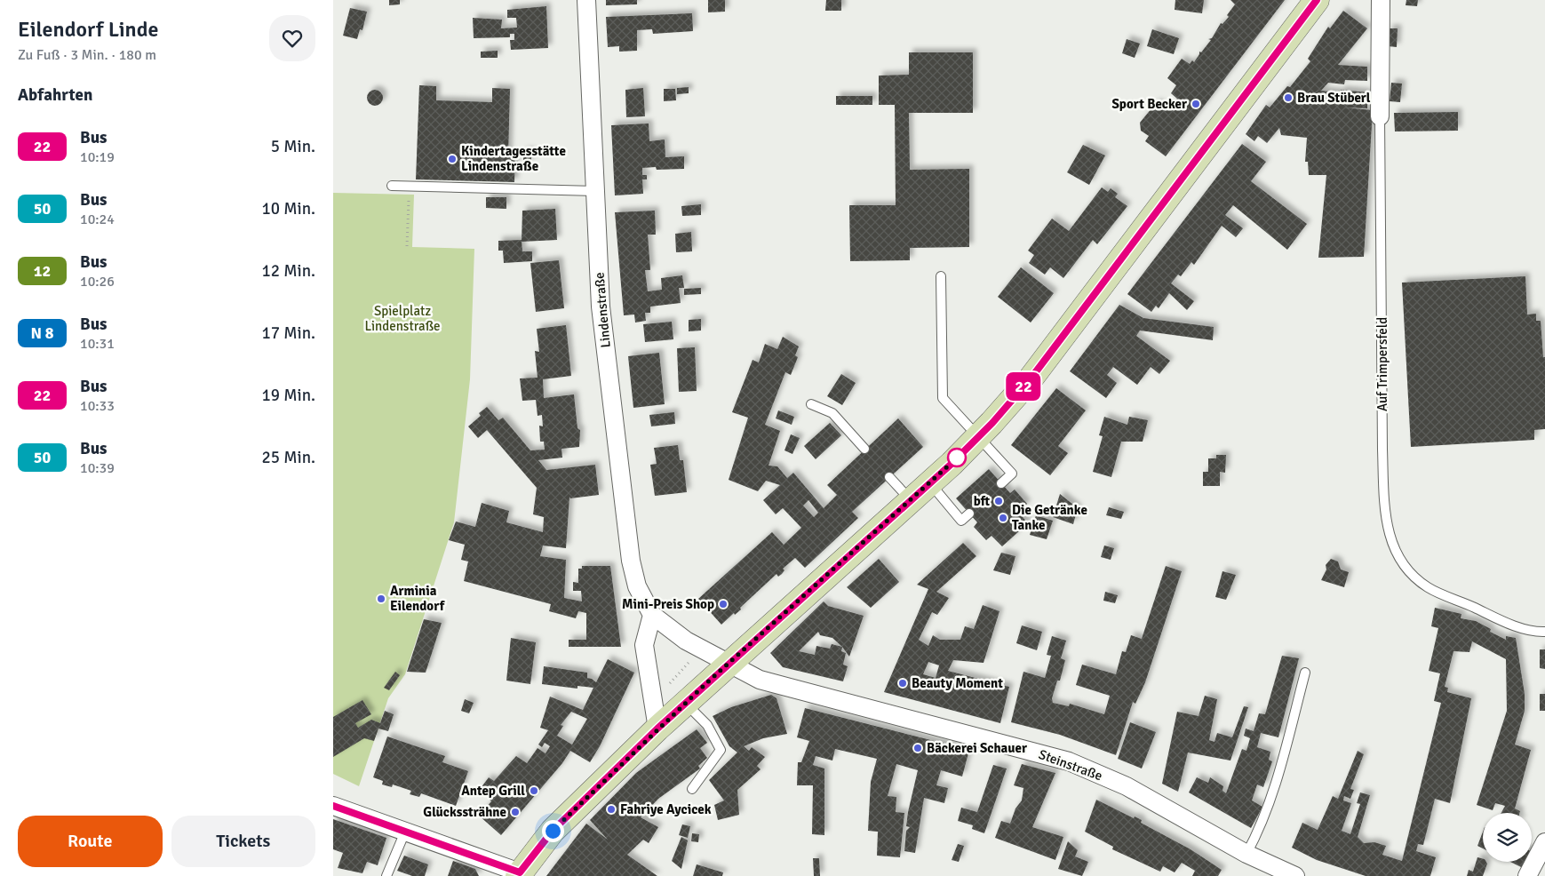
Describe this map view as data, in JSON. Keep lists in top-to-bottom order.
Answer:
{
  "streets": {
    "street": ["Lindenstraße", "Auf Trimpersfeld", "Steinstraße"]
  },
  "crossings": [
    ["Lindenstraße", "Steinstraße"]
  ],
  "parks": ["Spielplatz Lindenstraße"],
  "places": [
    "Brau Stüberl",
    "Sport Becker",
    "Kindertagesstätte Lindenstraße",
    "bft",
    "Die Getränke Tanke",
    "Arminia Eilendorf",
    "Mini-Preis Shop",
    "Beauty Moment",
    "Bäckerei Schauer",
    "Antep Grill",
    "Fahriye Aycicek",
    "Glückssträhne"
  ],
  "lines": ["bus line 22"],
  "page": {
    "heading": [
      ["Eilendorf Linde", "Zu Fuß · 3 Min. · 180 m"],
      "Abfahrten"
    ],
    "on_map": "22",
    "list": [
      {
        "mark": "22",
        "name": "Bus",
        "note": "10:19",
        "value": "5 Min."
      },
      {
        "mark": "50",
        "name": "Bus",
        "note": "10:24",
        "value": "10 Min."
      },
      {
        "mark": "12",
        "name": "Bus",
        "note": "10:26",
        "value": "12 Min."
      },
      {
        "mark": "N 8",
        "name": "Bus",
        "note": "10:31",
        "value": "17 Min."
      },
      {
        "mark": "22",
        "name": "Bus",
        "note": "10:33",
        "value": "19 Min."
      },
      {
        "mark": "50",
        "name": "Bus",
        "note": "10:39",
        "value": "25 Min."
      }
    ],
    "buttons": ["Route", "Tickets"]
  }
}
